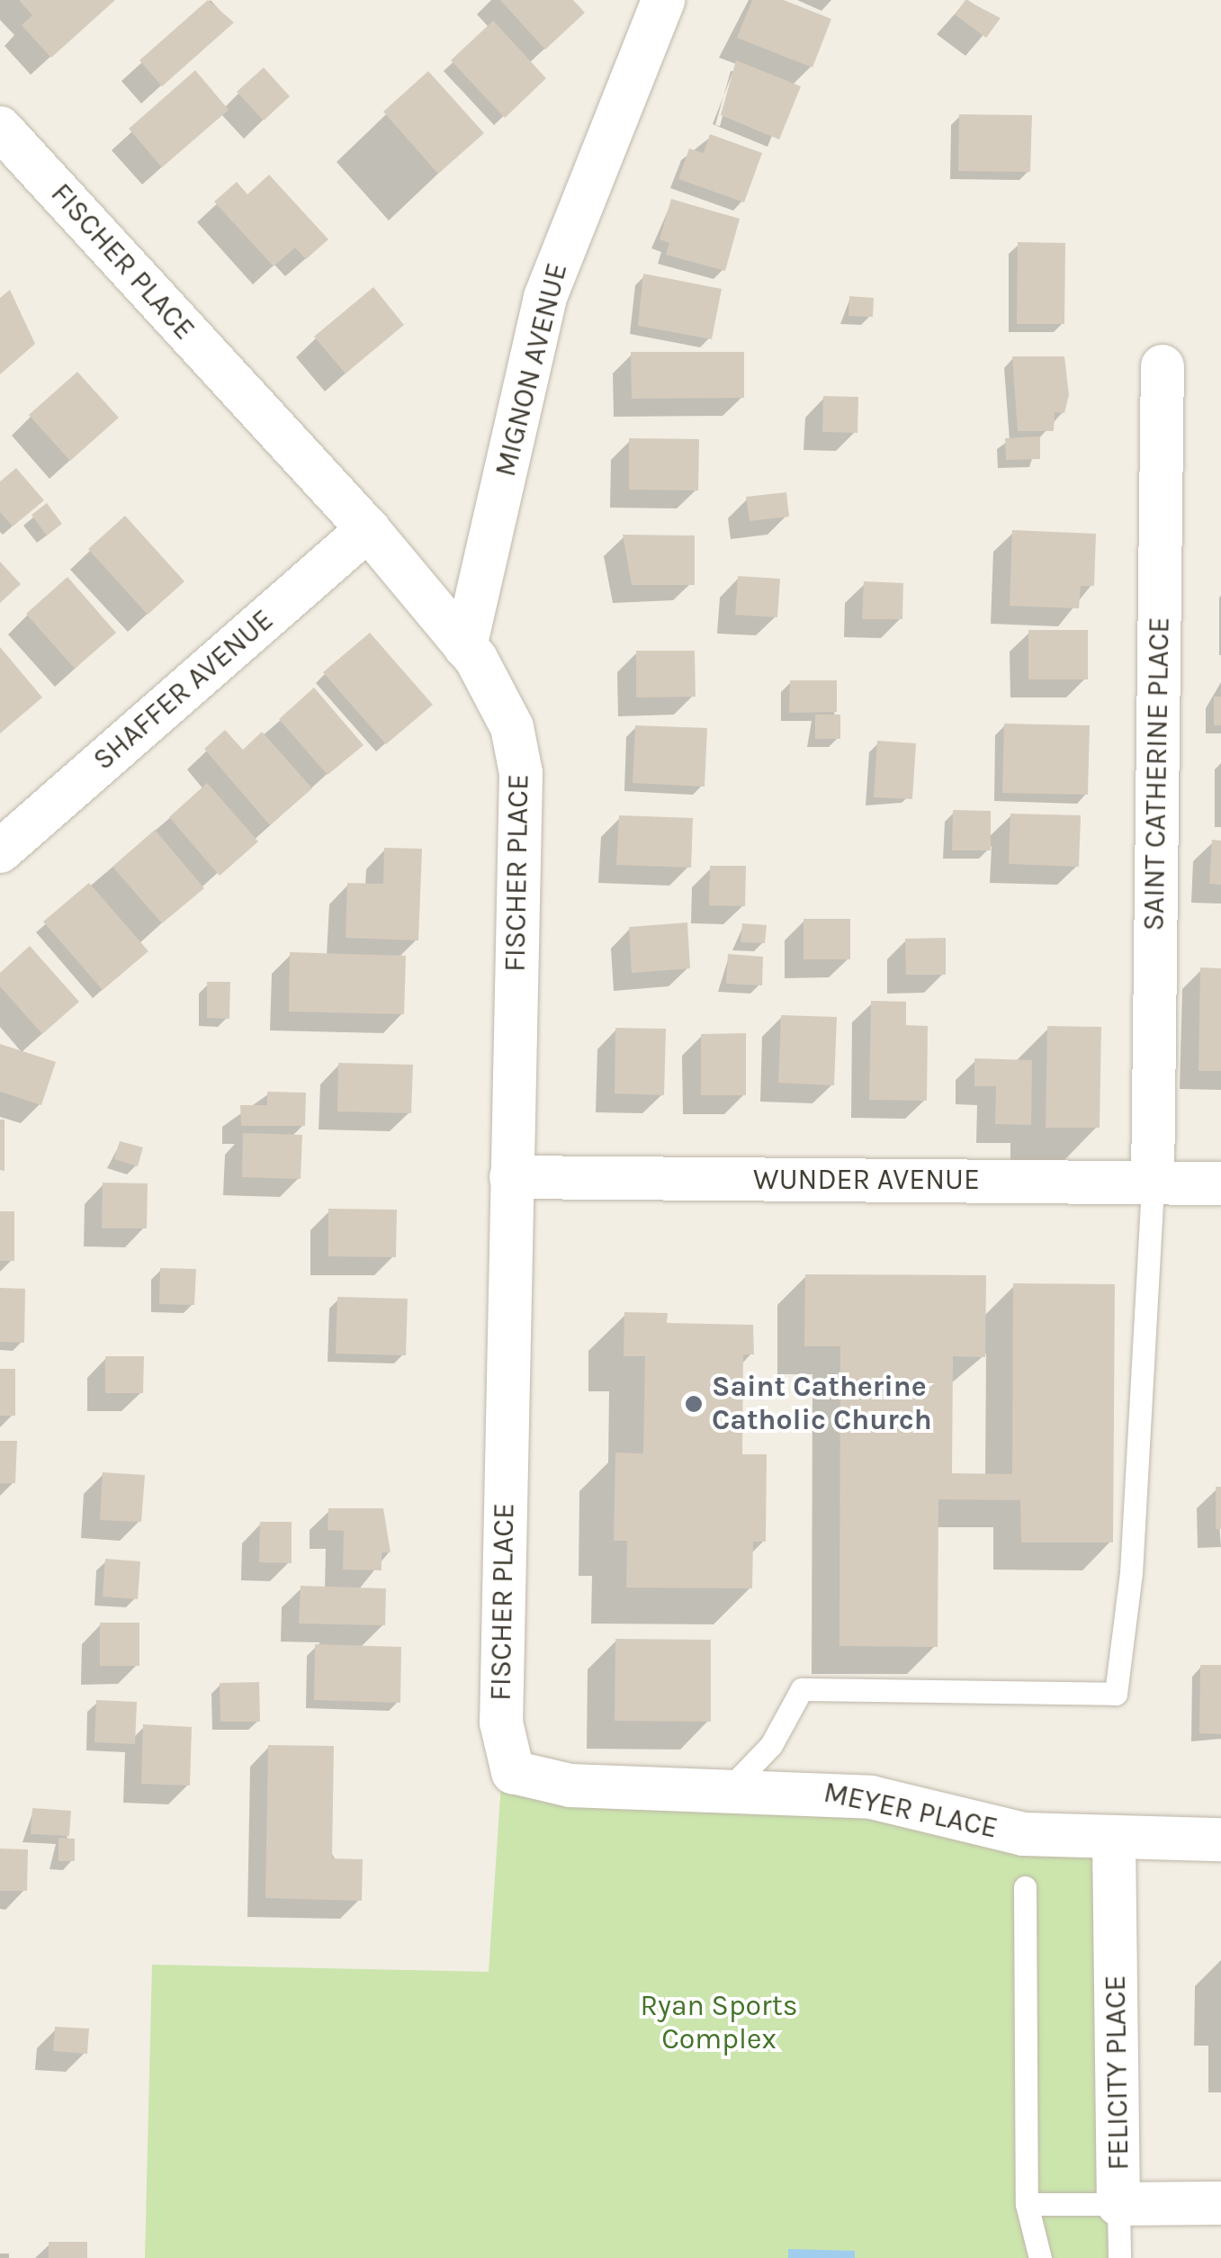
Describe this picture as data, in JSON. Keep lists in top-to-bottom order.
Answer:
{
  "streets": {
    "street": [
      "FISCHER PLACE",
      "MIGNON AVENUE",
      "SHAFFER AVENUE",
      "SAINT CATHERINE PLACE",
      "WUNDER AVENUE",
      "MEYER PLACE",
      "FELICITY PLACE"
    ]
  },
  "crossings": [
    ["FISCHER PLACE", "MIGNON AVENUE"],
    ["FISCHER PLACE", "SHAFFER AVENUE"],
    ["FISCHER PLACE", "WUNDER AVENUE"],
    ["FISCHER PLACE", "MEYER PLACE"],
    ["SAINT CATHERINE PLACE", "WUNDER AVENUE"],
    ["MEYER PLACE", "FELICITY PLACE"]
  ],
  "parks": ["Ryan Sports Complex"],
  "places": ["Saint Catherine Catholic Church"]
}
